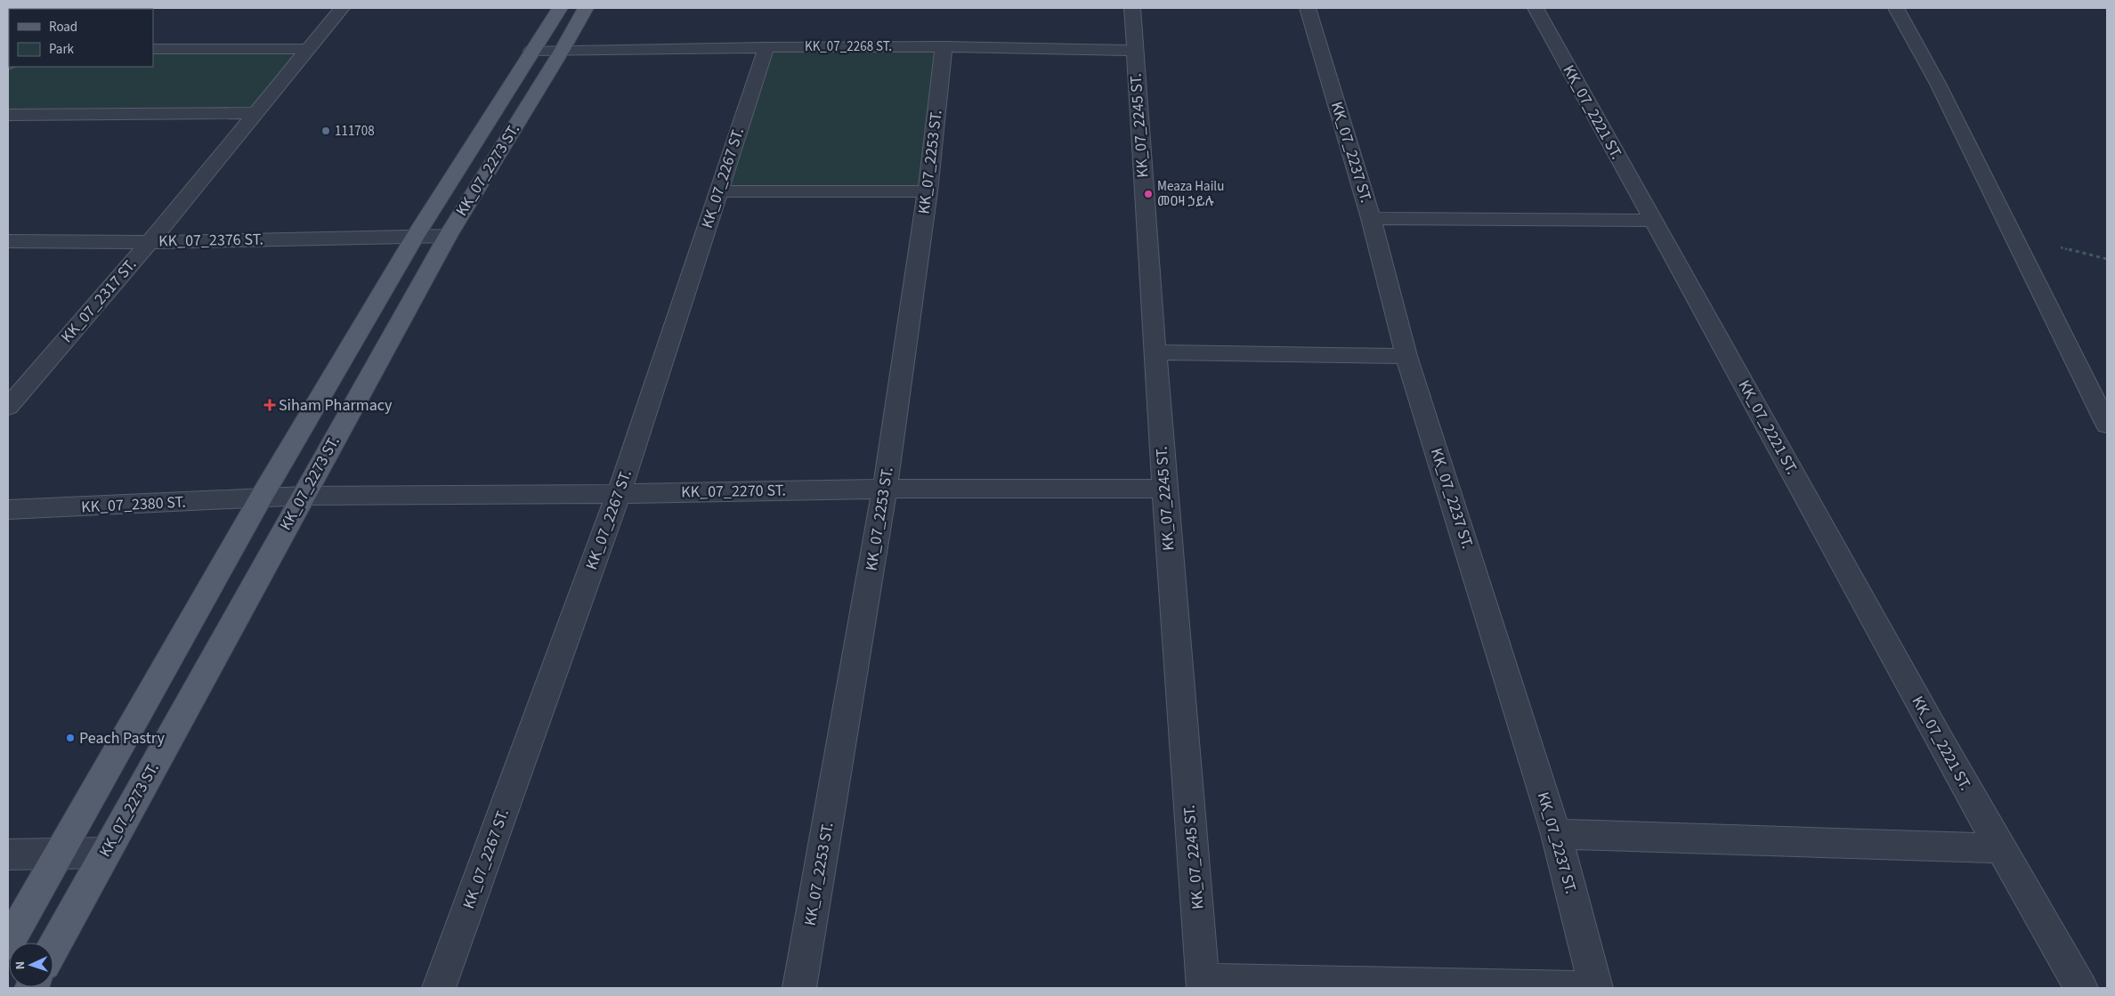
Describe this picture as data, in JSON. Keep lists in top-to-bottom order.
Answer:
{
  "streets": {
    "main road": ["KK_07_2273 ST."],
    "street": [
      "KK_07_2268 ST.",
      "KK_07_2221 ST.",
      "KK_07_2245 ST.",
      "KK_07_2237 ST.",
      "KK_07_2253 ST.",
      "KK_07_2267 ST.",
      "KK_07_2376 ST.",
      "KK_07_2317 ST.",
      "KK_07_2270 ST.",
      "KK_07_2380 ST."
    ]
  },
  "crossings": [
    ["KK_07_2268 ST.", "KK_07_2245 ST."],
    ["KK_07_2268 ST.", "KK_07_2253 ST."],
    ["KK_07_2268 ST.", "KK_07_2273 ST."],
    ["KK_07_2268 ST.", "KK_07_2267 ST."],
    ["KK_07_2245 ST.", "KK_07_2270 ST."],
    ["KK_07_2253 ST.", "KK_07_2270 ST."],
    ["KK_07_2273 ST.", "KK_07_2376 ST."],
    ["KK_07_2273 ST.", "KK_07_2270 ST."],
    ["KK_07_2273 ST.", "KK_07_2380 ST."],
    ["KK_07_2267 ST.", "KK_07_2270 ST."],
    ["KK_07_2376 ST.", "KK_07_2317 ST."],
    ["KK_07_2270 ST.", "KK_07_2380 ST."]
  ],
  "places": {
    "other": ["111708", "Meaza Hailu መዐዛ ኃይሉ", "Peach Pastry"],
    "health": ["Siham Pharmacy"]
  },
  "legend": ["Road", "Park"],
  "north": "left"
}
